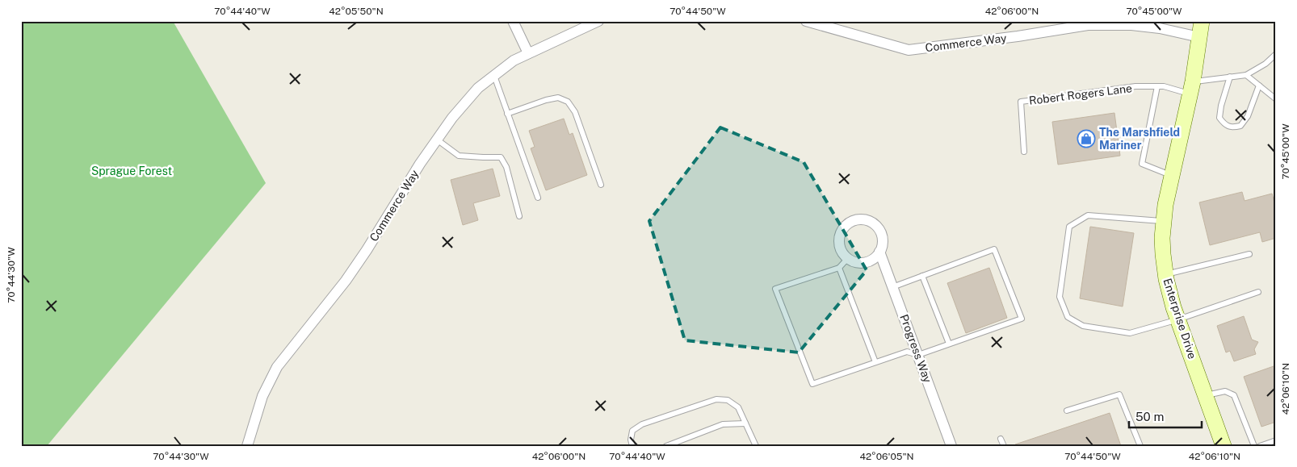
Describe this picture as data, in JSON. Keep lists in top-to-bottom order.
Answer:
{
  "streets": {
    "street": ["Commerce Way", "Enterprise Drive", "Progress Way"],
    "lane": ["Robert Rogers Lane"]
  },
  "crossings": [
    ["Commerce Way", "Enterprise Drive"],
    ["Robert Rogers Lane", "Enterprise Drive"]
  ],
  "parks": ["Sprague Forest"],
  "places": {
    "shop": ["The Marshfield Mariner"]
  },
  "scale_bar": "50 m",
  "coordinates": [
    "70°44'40\"W",
    "42°05'50\"N",
    "70°44'50\"W",
    "42°06'00\"N",
    "70°45'00\"W",
    "70°44'30\"W",
    "42°06'10\"N",
    "42°06'05\"N"
  ]
}
